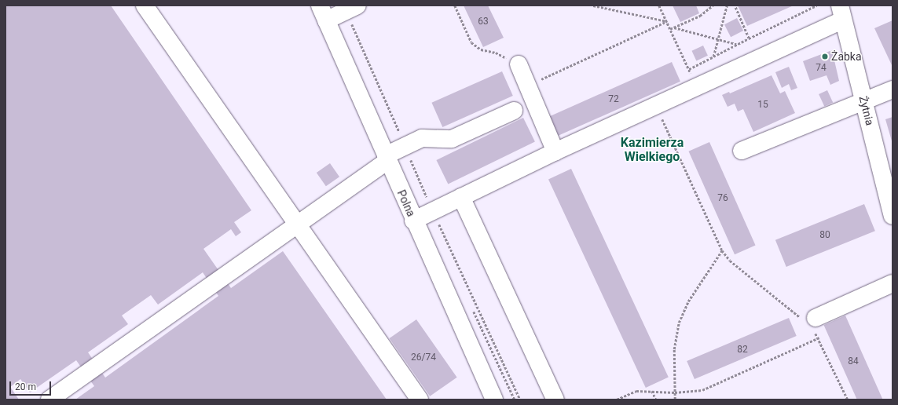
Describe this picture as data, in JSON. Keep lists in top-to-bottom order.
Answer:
{
  "streets": {
    "street": ["Żytnia", "Polna"]
  },
  "districts": ["Kazimierza Wielkiego"],
  "places": ["Żabka"],
  "house_numbers": [
    "63",
    "74",
    "72",
    "15",
    "76",
    "80",
    "82",
    "26/74",
    "84"
  ],
  "scale_bar": "20 m"
}
